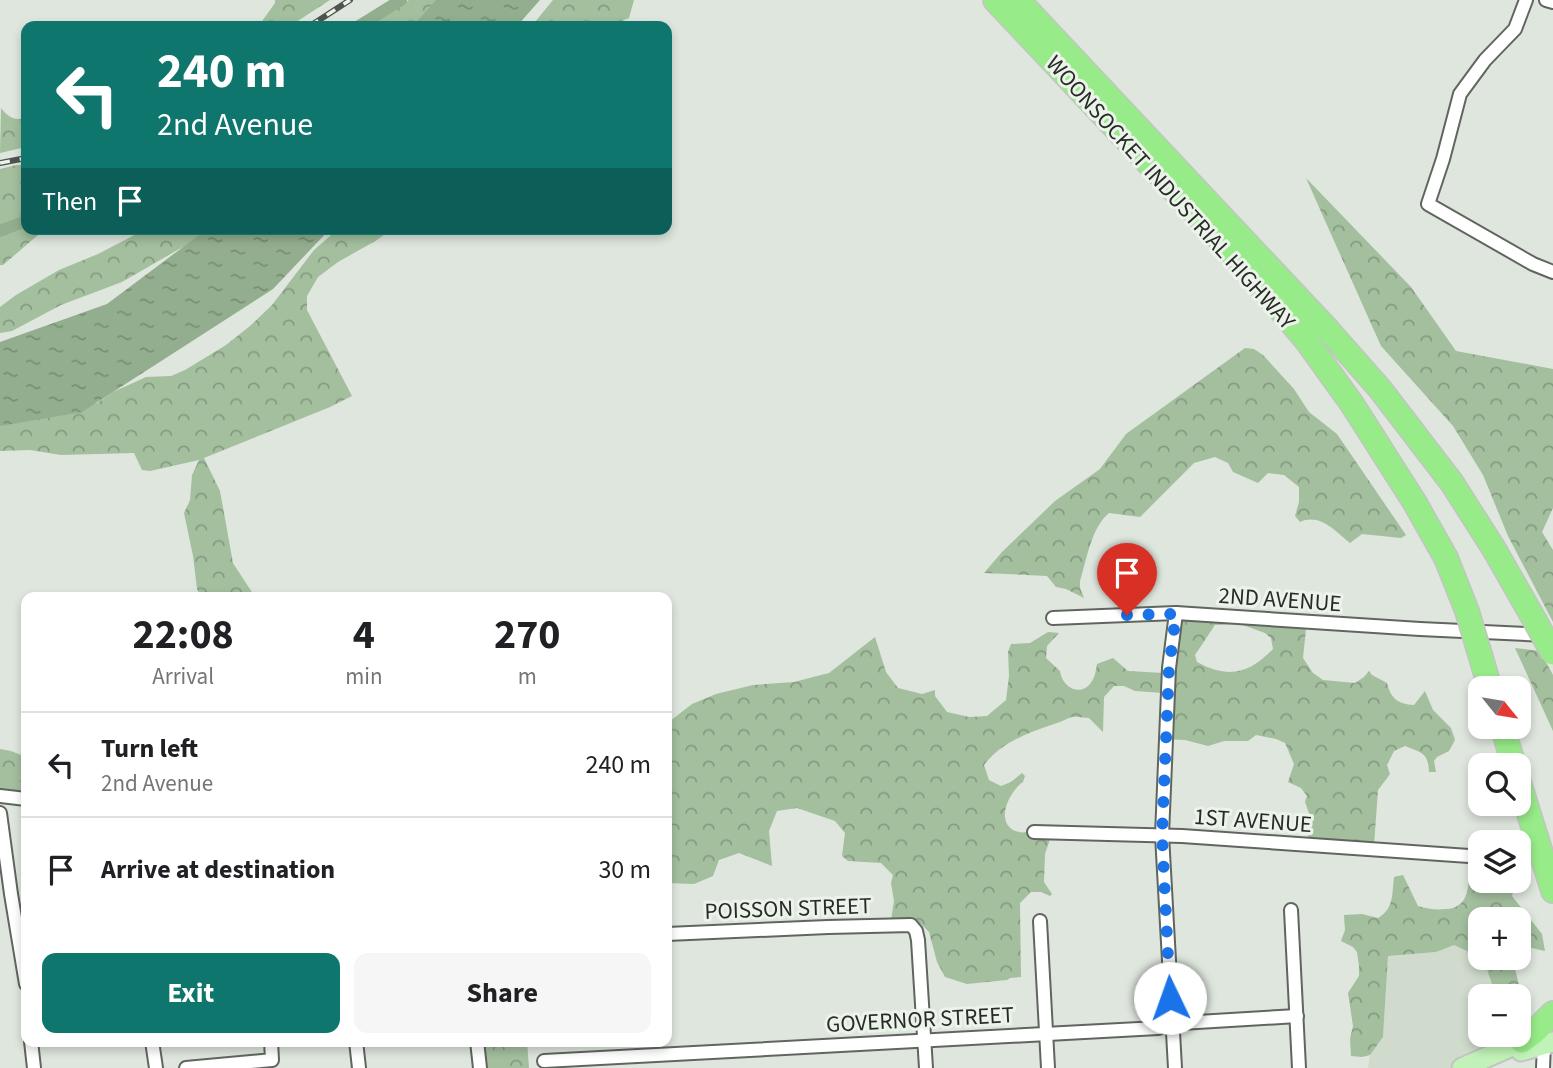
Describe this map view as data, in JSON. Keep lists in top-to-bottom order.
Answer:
{
  "streets": {
    "highway": ["WOONSOCKET INDUSTRIAL HIGHWAY"],
    "street": [
      "2ND AVENUE",
      "1ST AVENUE",
      "POISSON STREET",
      "GOVERNOR STREET"
    ]
  },
  "crossings": [
    ["POISSON STREET", "GOVERNOR STREET"]
  ],
  "north": "bottom right",
  "page": {
    "turn": ["240 m", "2nd Avenue"],
    "then": "Then",
    "eta": [
      "22:08",
      "Arrival",
      "4",
      "min",
      "270",
      "m"
    ],
    "map_buttons": ["+", "−"],
    "list": [
      {
        "name": "Turn left",
        "note": "2nd Avenue",
        "value": "240 m"
      },
      {
        "name": "Arrive at destination",
        "value": "30 m"
      }
    ],
    "buttons": ["Exit", "Share"]
  }
}
